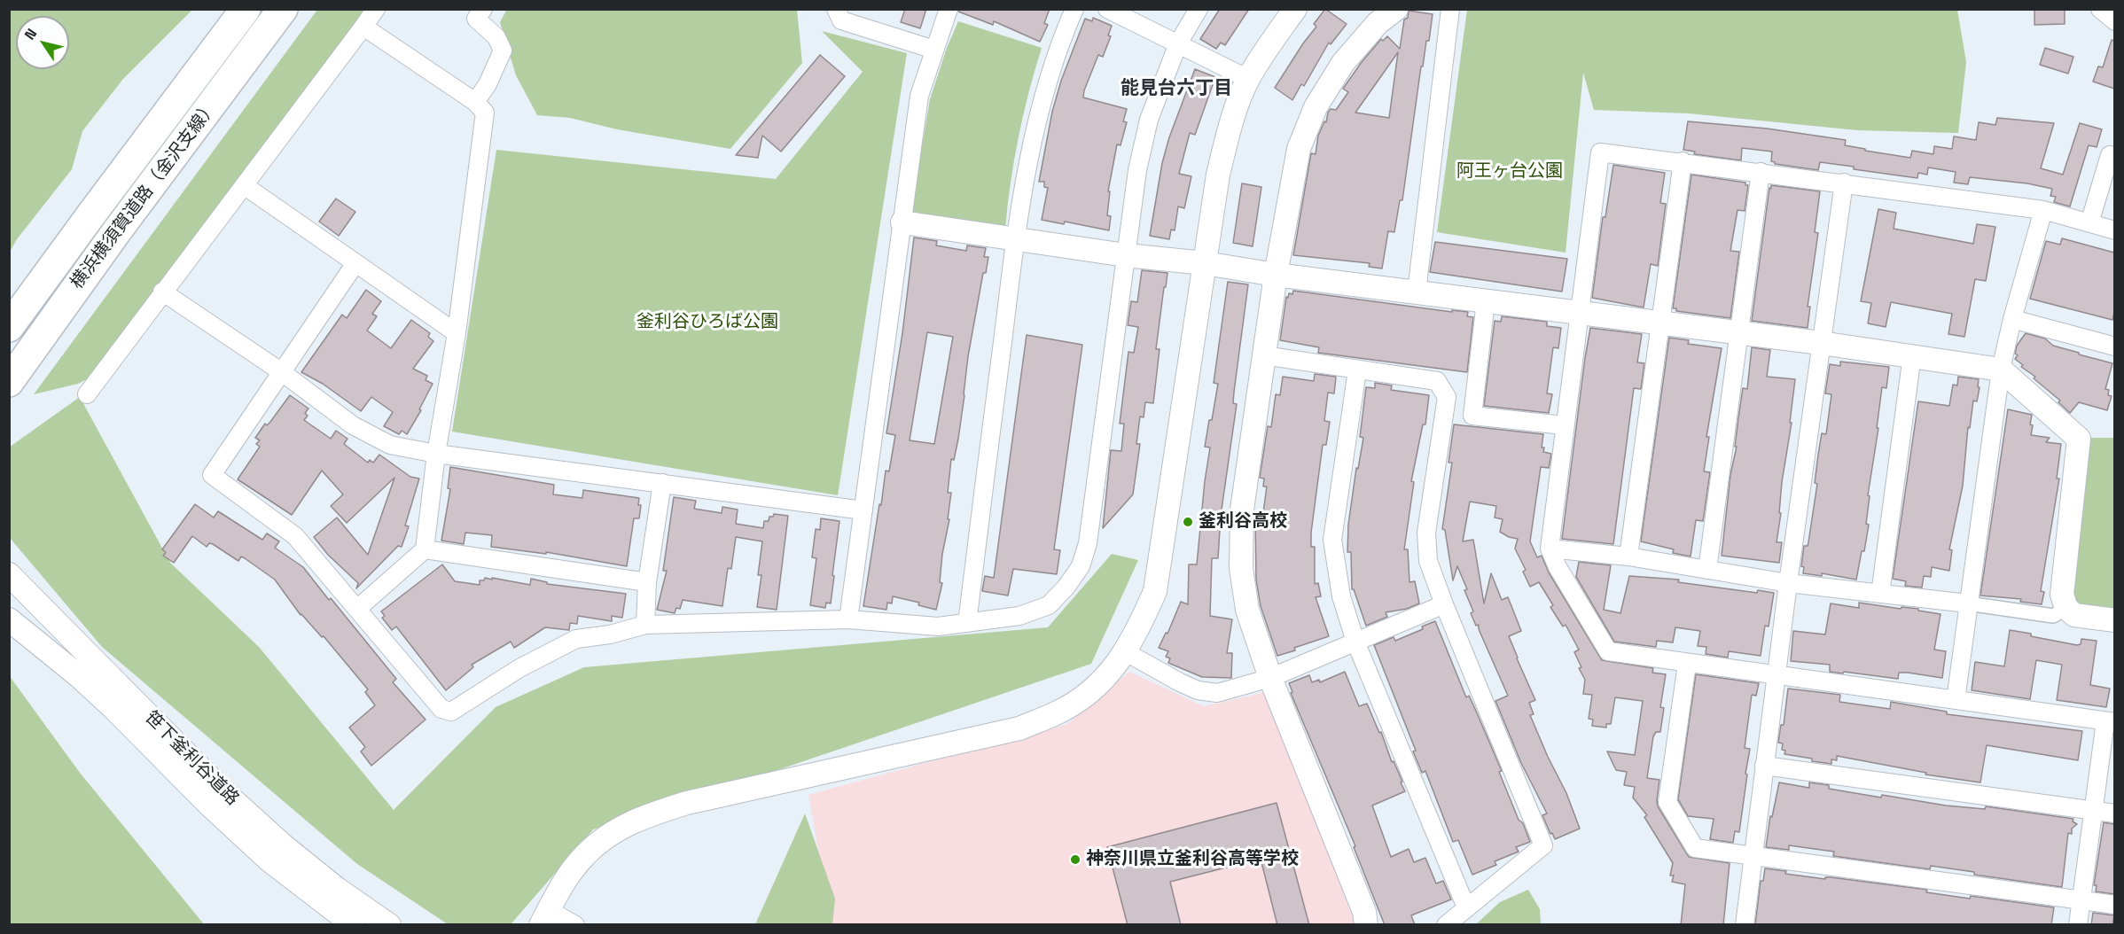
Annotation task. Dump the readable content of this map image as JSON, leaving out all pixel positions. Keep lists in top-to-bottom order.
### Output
{
  "streets": {
    "highway": ["横浜横須賀道路（金沢支線）"],
    "street": ["笹下釜利谷道路"]
  },
  "districts": ["能見台六丁目"],
  "parks": ["阿王ヶ台公園", "釜利谷ひろば公園"],
  "places": ["釜利谷高校", "神奈川県立釜利谷高等学校"],
  "north": "top left"
}
